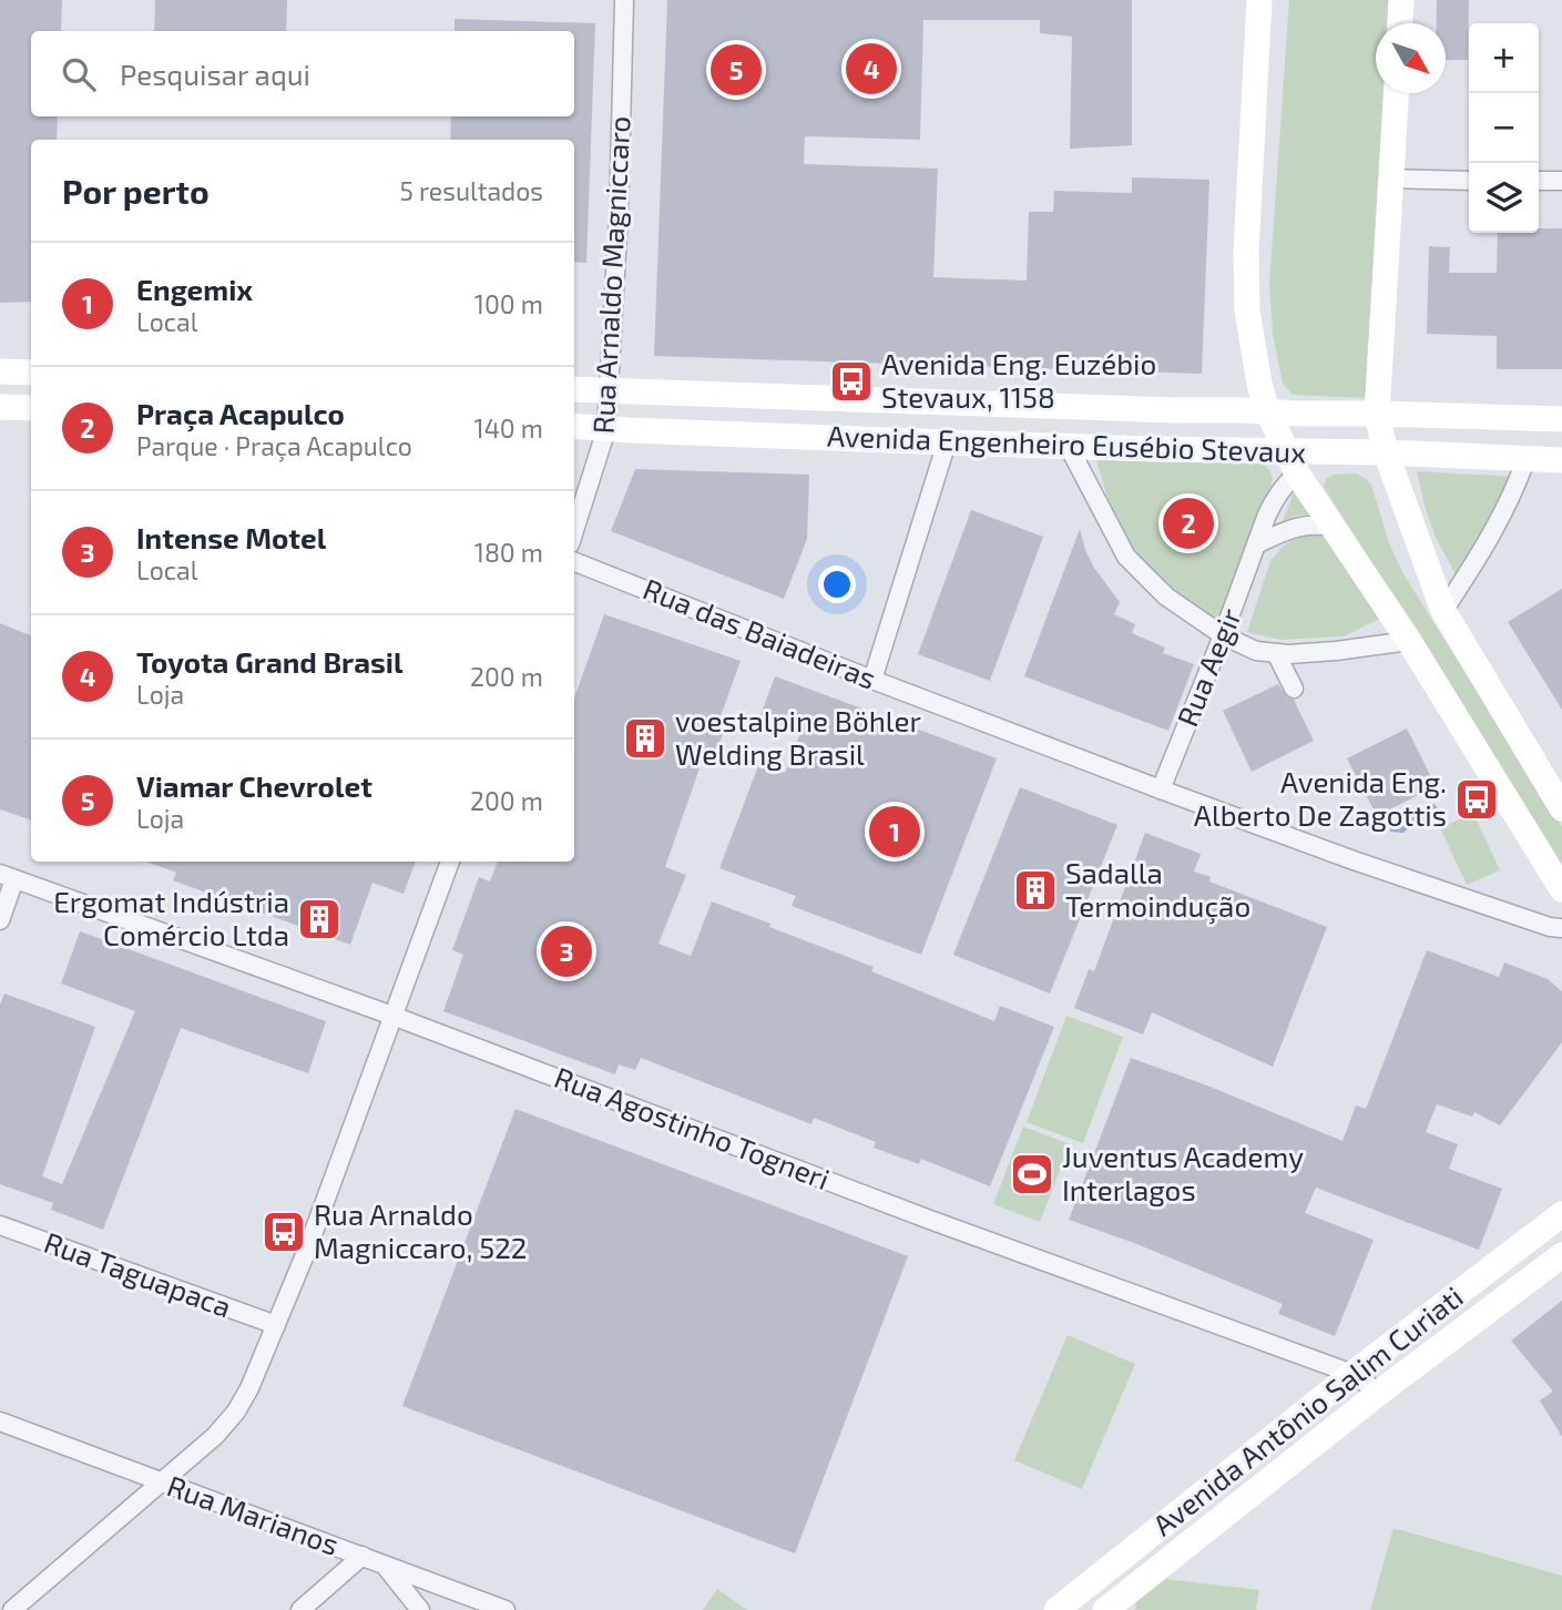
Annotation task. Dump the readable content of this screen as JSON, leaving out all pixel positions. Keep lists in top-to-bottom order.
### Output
{
  "streets": {
    "main road": ["Avenida Engenheiro Eusébio Stevaux", "Avenida Antônio Salim Curiati"],
    "street": [
      "Rua Arnaldo Magniccaro",
      "Rua das Baiadeiras",
      "Rua Aegir",
      "Rua Agostinho Togneri",
      "Rua Taguapaca",
      "Rua Marianos"
    ]
  },
  "crossings": [
    ["Rua Arnaldo Magniccaro", "Avenida Engenheiro Eusébio Stevaux"],
    ["Rua das Baiadeiras", "Rua Aegir"],
    ["Rua Agostinho Togneri", "Avenida Antônio Salim Curiati"]
  ],
  "places": {
    "bus stop": ["Avenida Eng. Euzébio Stevaux, 1158", "Avenida Eng. Alberto De Zagottis", "Rua Arnaldo Magniccaro, 522"],
    "building": ["voestalpine Böhler Welding Brasil", "Sadalla Termoindução", "Ergomat Indústria Comércio Ltda"],
    "sports": ["Juventus Academy Interlagos"]
  },
  "north": "bottom right",
  "page": {
    "map_buttons": ["+", "−"],
    "search": "Pesquisar aqui",
    "pins": [
      "4",
      "5",
      "2",
      "1",
      "3"
    ],
    "heading": ["Por perto", "5 resultados"],
    "list": [
      {
        "mark": "1",
        "name": "Engemix",
        "note": "Local",
        "value": "100 m"
      },
      {
        "mark": "2",
        "name": "Praça Acapulco",
        "note": "Parque · Praça Acapulco",
        "value": "140 m"
      },
      {
        "mark": "3",
        "name": "Intense Motel",
        "note": "Local",
        "value": "180 m"
      },
      {
        "mark": "4",
        "name": "Toyota Grand Brasil",
        "note": "Loja",
        "value": "200 m"
      },
      {
        "mark": "5",
        "name": "Viamar Chevrolet",
        "note": "Loja",
        "value": "200 m"
      }
    ]
  }
}
